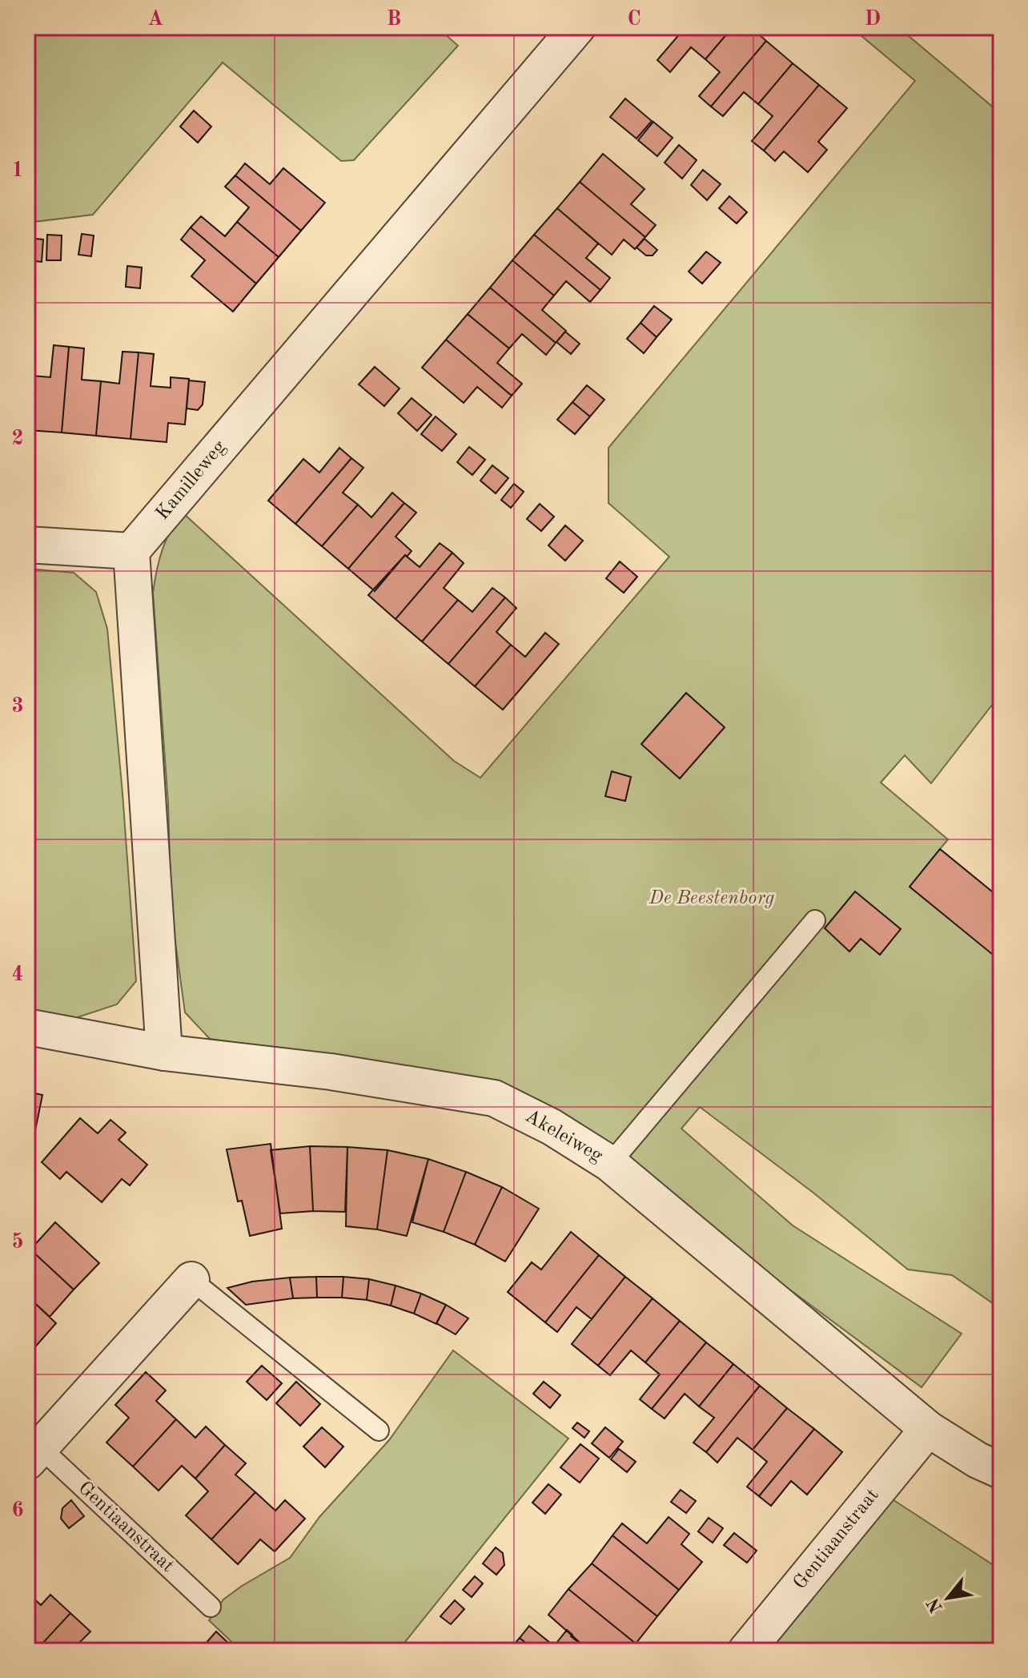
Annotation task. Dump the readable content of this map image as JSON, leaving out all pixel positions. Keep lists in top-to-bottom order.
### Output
{
  "streets": {
    "street": ["Kamilleweg", "Akeleiweg", "Gentiaanstraat"]
  },
  "crossings": [
    ["Akeleiweg", "Gentiaanstraat"]
  ],
  "parks": ["De Beestenborg"],
  "north": "bottom left",
  "grid": {
    "columns": [
      "A",
      "B",
      "C",
      "D"
    ],
    "rows": [
      "1",
      "2",
      "3",
      "4",
      "5",
      "6"
    ]
  }
}
